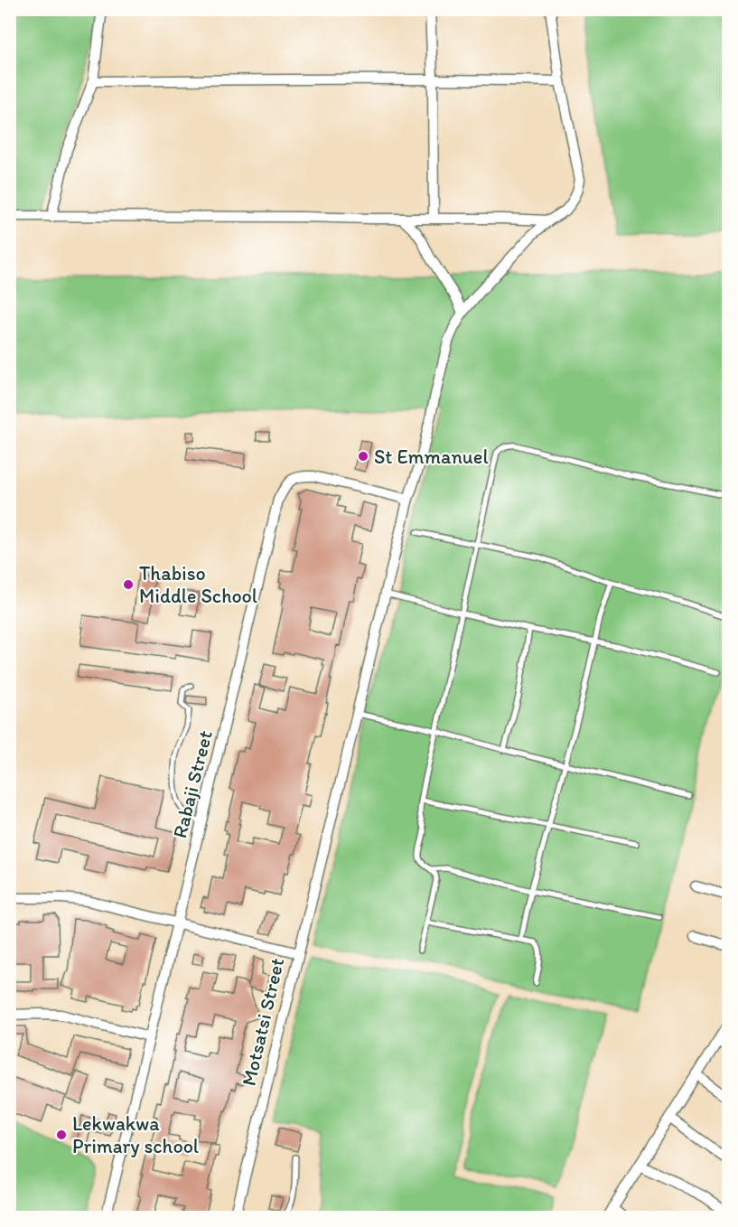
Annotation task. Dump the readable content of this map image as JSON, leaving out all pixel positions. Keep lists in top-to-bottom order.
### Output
{
  "streets": {
    "street": ["Rabaji Street", "Motsatsi Street"]
  },
  "crossings": [
    ["Rabaji Street", "Motsatsi Street"]
  ],
  "places": ["St Emmanuel", "Thabiso Middle School", "Lekwakwa Primary school"]
}
